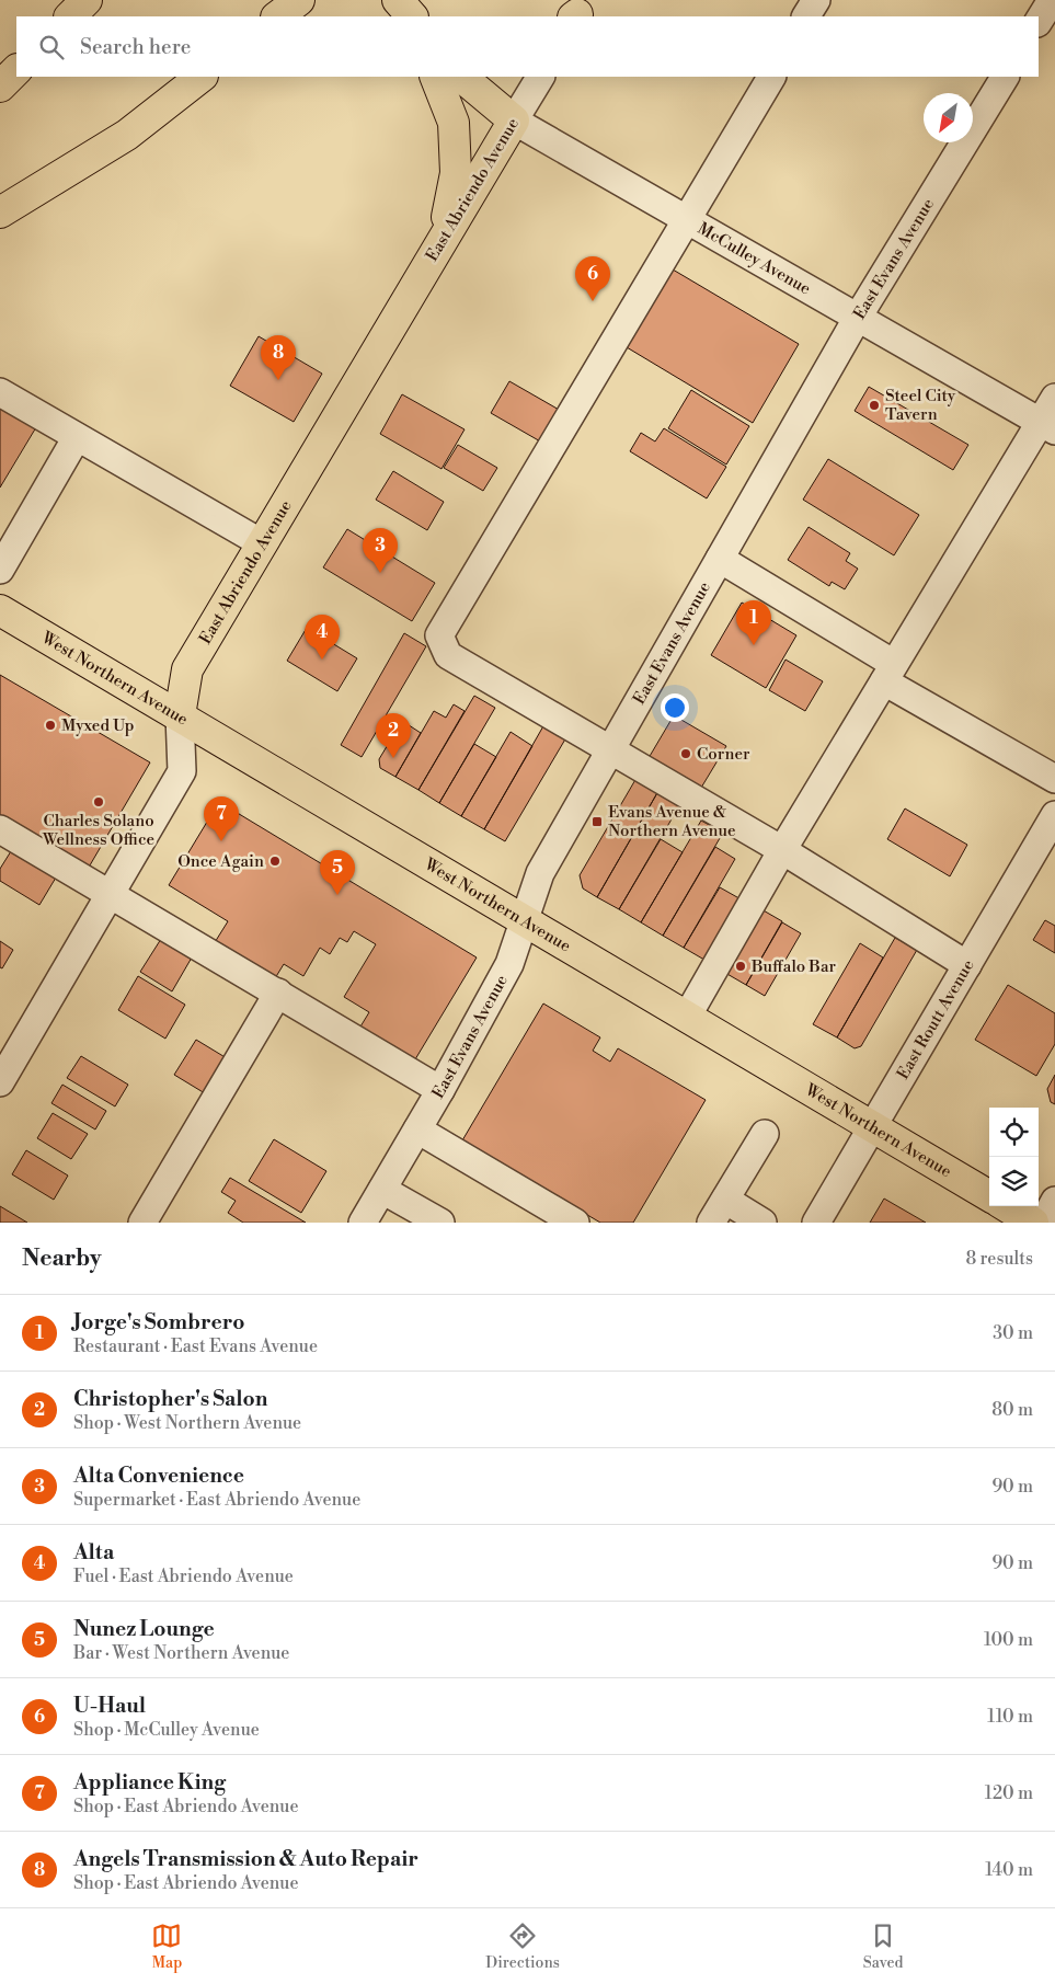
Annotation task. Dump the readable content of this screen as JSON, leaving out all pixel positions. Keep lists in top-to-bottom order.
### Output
{
  "streets": {
    "main road": ["East Abriendo Avenue", "McCulley Avenue", "West Northern Avenue"],
    "street": ["East Evans Avenue", "East Routt Avenue"]
  },
  "crossings": [
    ["East Abriendo Avenue", "McCulley Avenue"],
    ["East Abriendo Avenue", "West Northern Avenue"],
    ["East Evans Avenue", "McCulley Avenue"],
    ["East Evans Avenue", "West Northern Avenue"],
    ["West Northern Avenue", "East Routt Avenue"]
  ],
  "places": {
    "other": [
      "Steel City Tavern",
      "Myxed Up",
      "Corner",
      "Charles Solano Wellness Office",
      "Once Again",
      "Buffalo Bar"
    ],
    "transit": ["Evans Avenue & Northern Avenue"]
  },
  "north": "bottom left",
  "page": {
    "search": "Search here",
    "pins": [
      "6",
      "8",
      "3",
      "1",
      "4",
      "2",
      "7",
      "5"
    ],
    "heading": ["Nearby", "8 results"],
    "list": [
      {
        "mark": "1",
        "name": "Jorge's Sombrero",
        "note": "Restaurant · East Evans Avenue",
        "value": "30 m"
      },
      {
        "mark": "2",
        "name": "Christopher's Salon",
        "note": "Shop · West Northern Avenue",
        "value": "80 m"
      },
      {
        "mark": "3",
        "name": "Alta Convenience",
        "note": "Supermarket · East Abriendo Avenue",
        "value": "90 m"
      },
      {
        "mark": "4",
        "name": "Alta",
        "note": "Fuel · East Abriendo Avenue",
        "value": "90 m"
      },
      {
        "mark": "5",
        "name": "Nunez Lounge",
        "note": "Bar · West Northern Avenue",
        "value": "100 m"
      },
      {
        "mark": "6",
        "name": "U-Haul",
        "note": "Shop · McCulley Avenue",
        "value": "110 m"
      },
      {
        "mark": "7",
        "name": "Appliance King",
        "note": "Shop · East Abriendo Avenue",
        "value": "120 m"
      },
      {
        "mark": "8",
        "name": "Angels Transmission & Auto Repair",
        "note": "Shop · East Abriendo Avenue",
        "value": "140 m"
      }
    ],
    "nav": ["Map", "Directions", "Saved"]
  }
}
